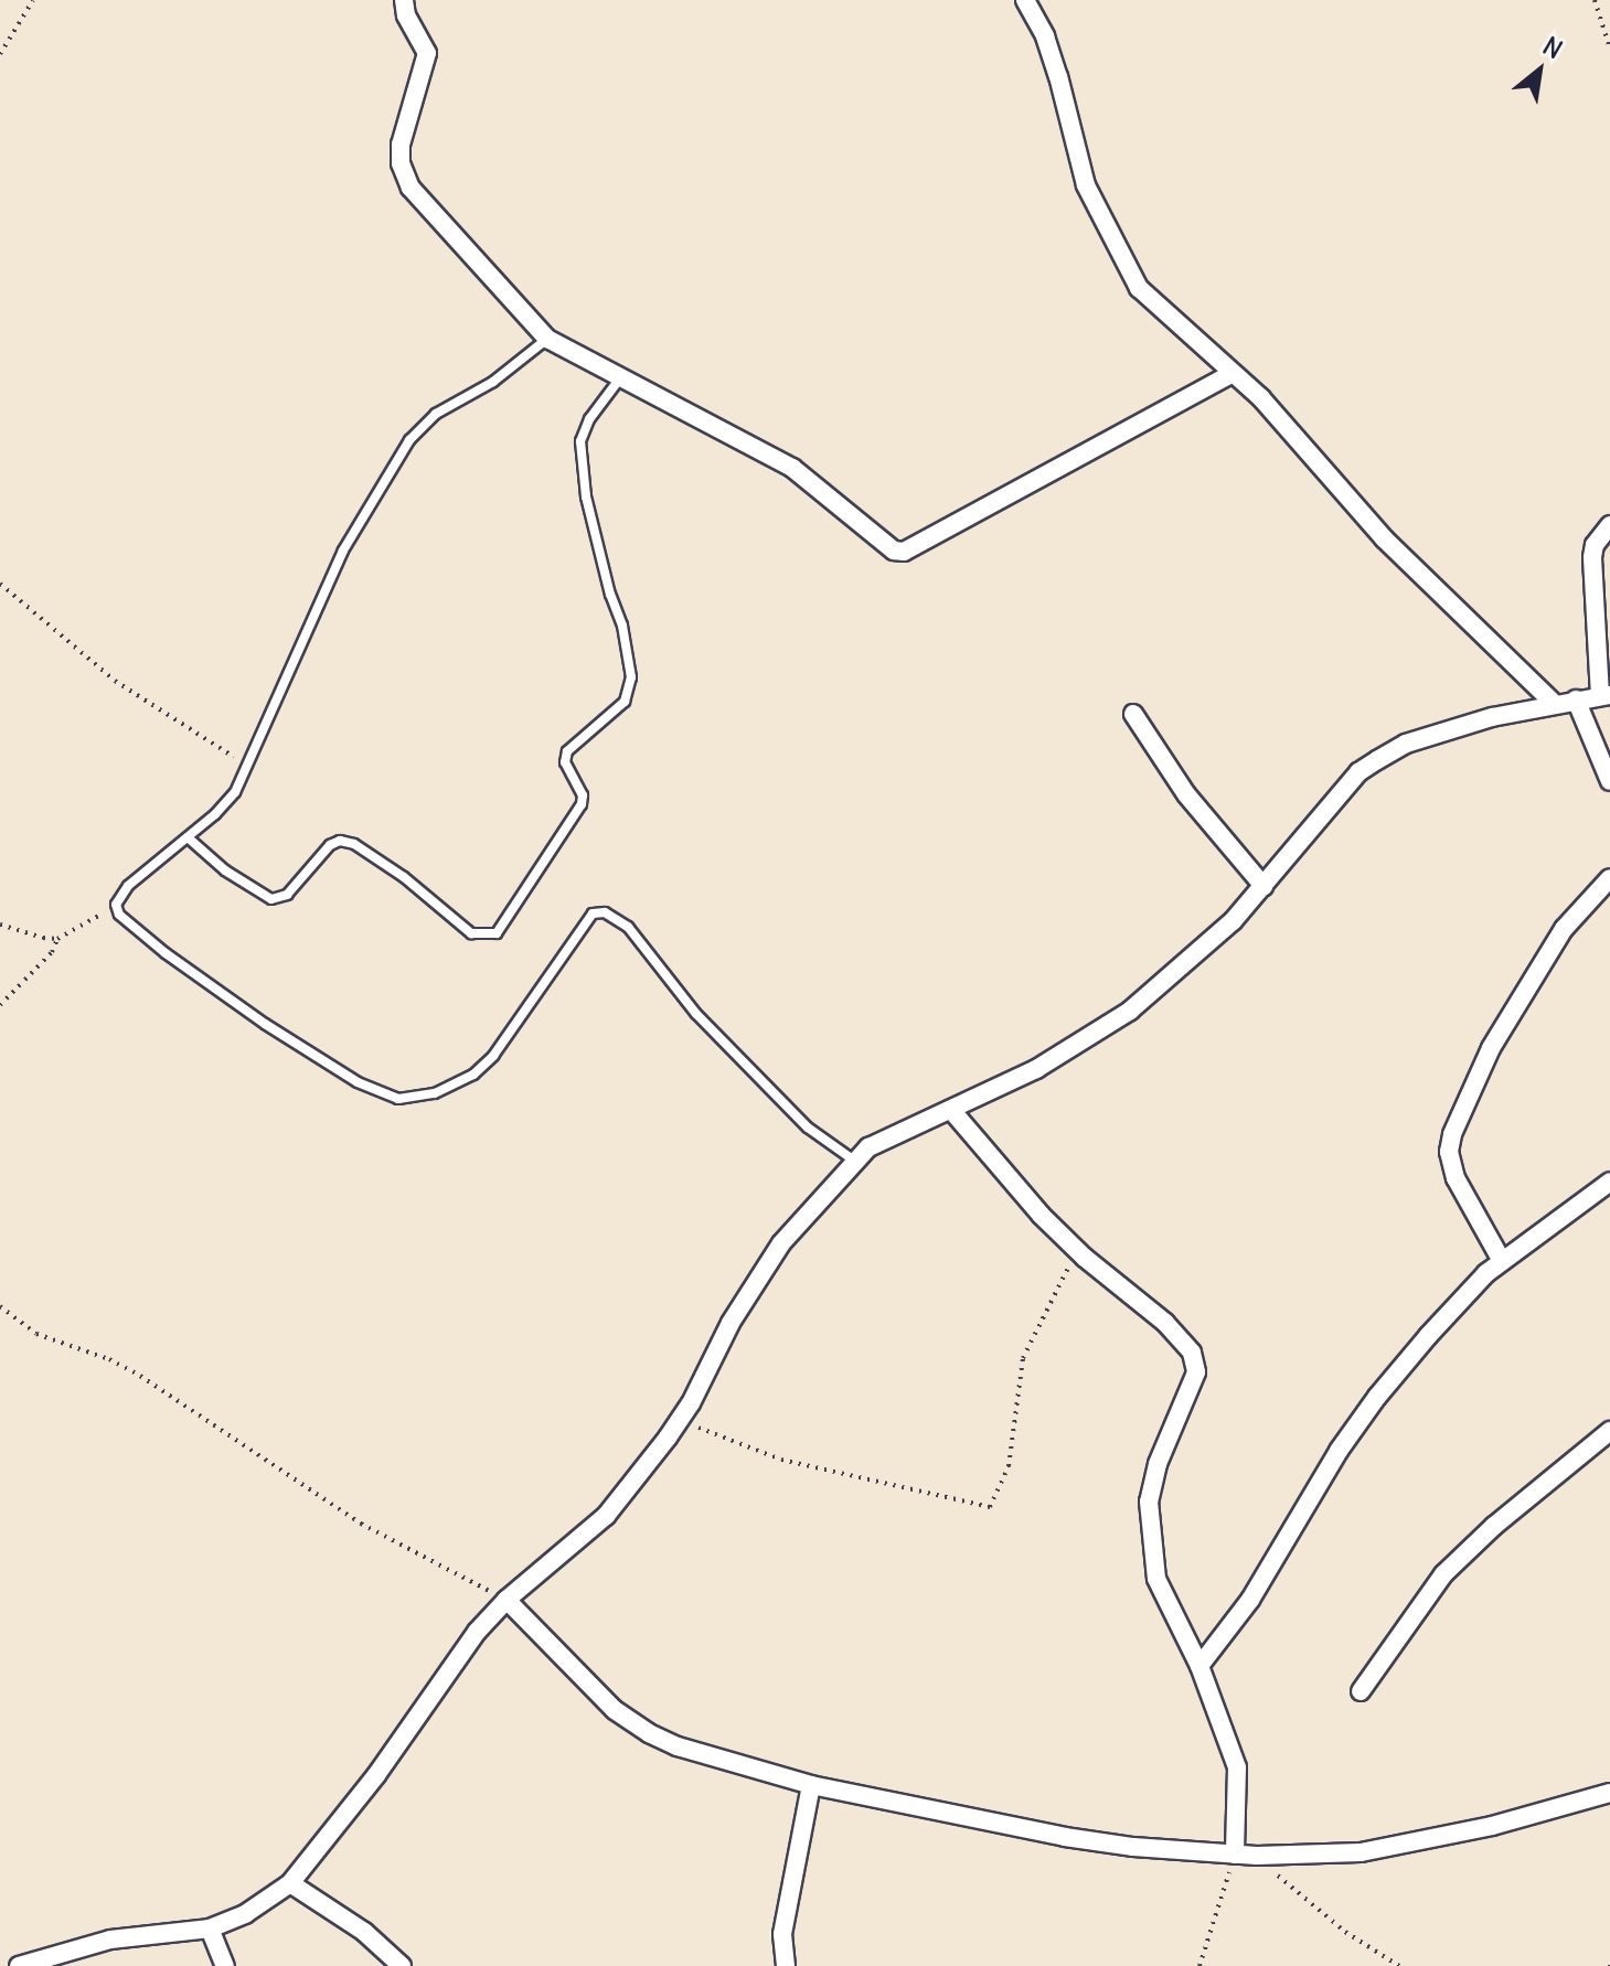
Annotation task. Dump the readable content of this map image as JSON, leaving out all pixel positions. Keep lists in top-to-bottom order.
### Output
{
  "north": "top right"
}
